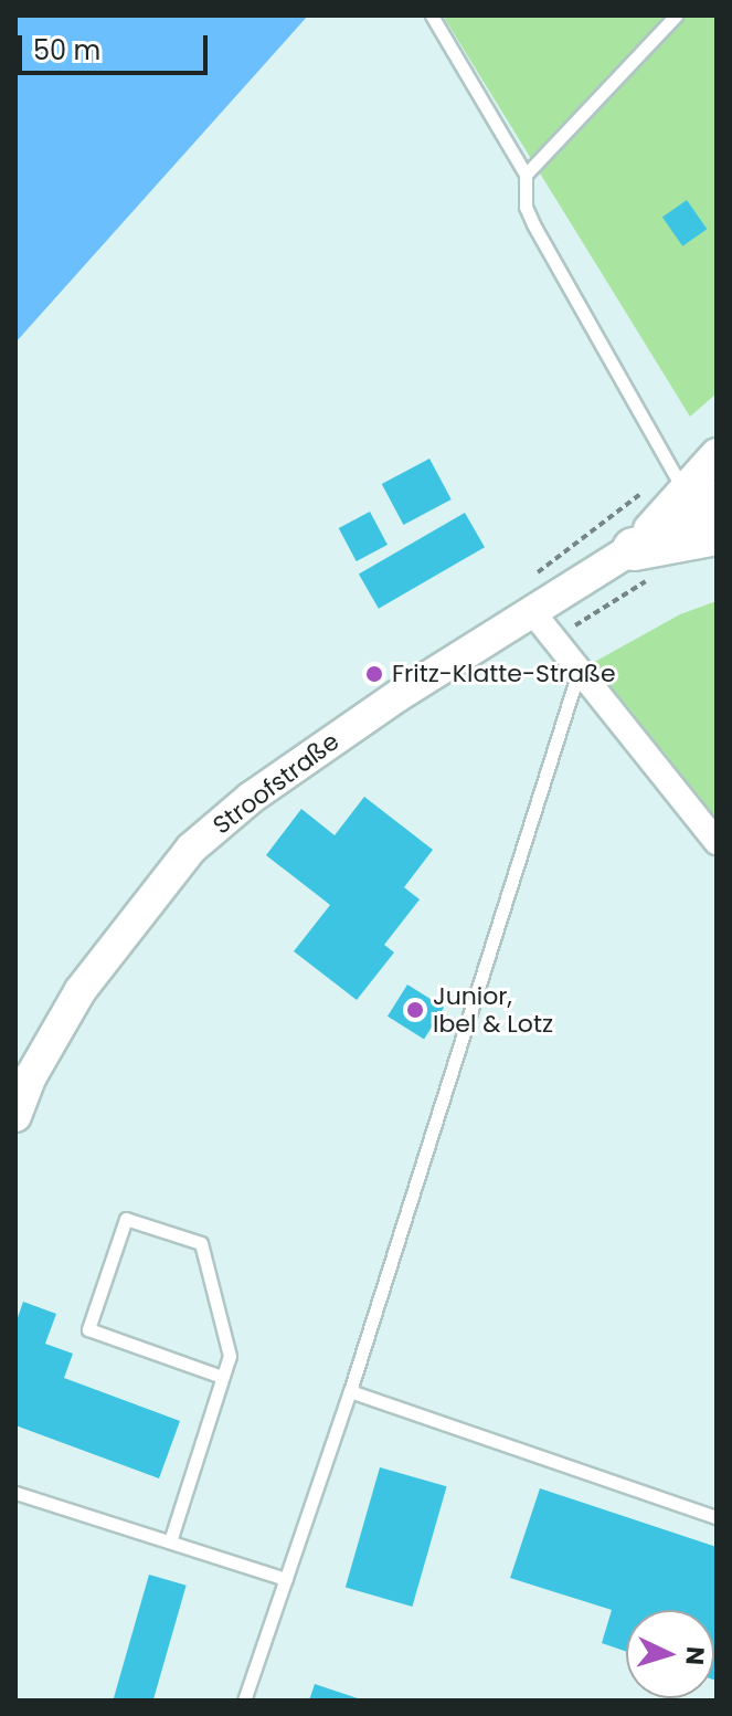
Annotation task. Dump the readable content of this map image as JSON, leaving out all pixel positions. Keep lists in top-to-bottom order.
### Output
{
  "streets": {
    "street": ["Stroofstraße"]
  },
  "places": ["Fritz-Klatte-Straße", "Junior, Ibel & Lotz"],
  "scale_bar": "50 m",
  "north": "right"
}
